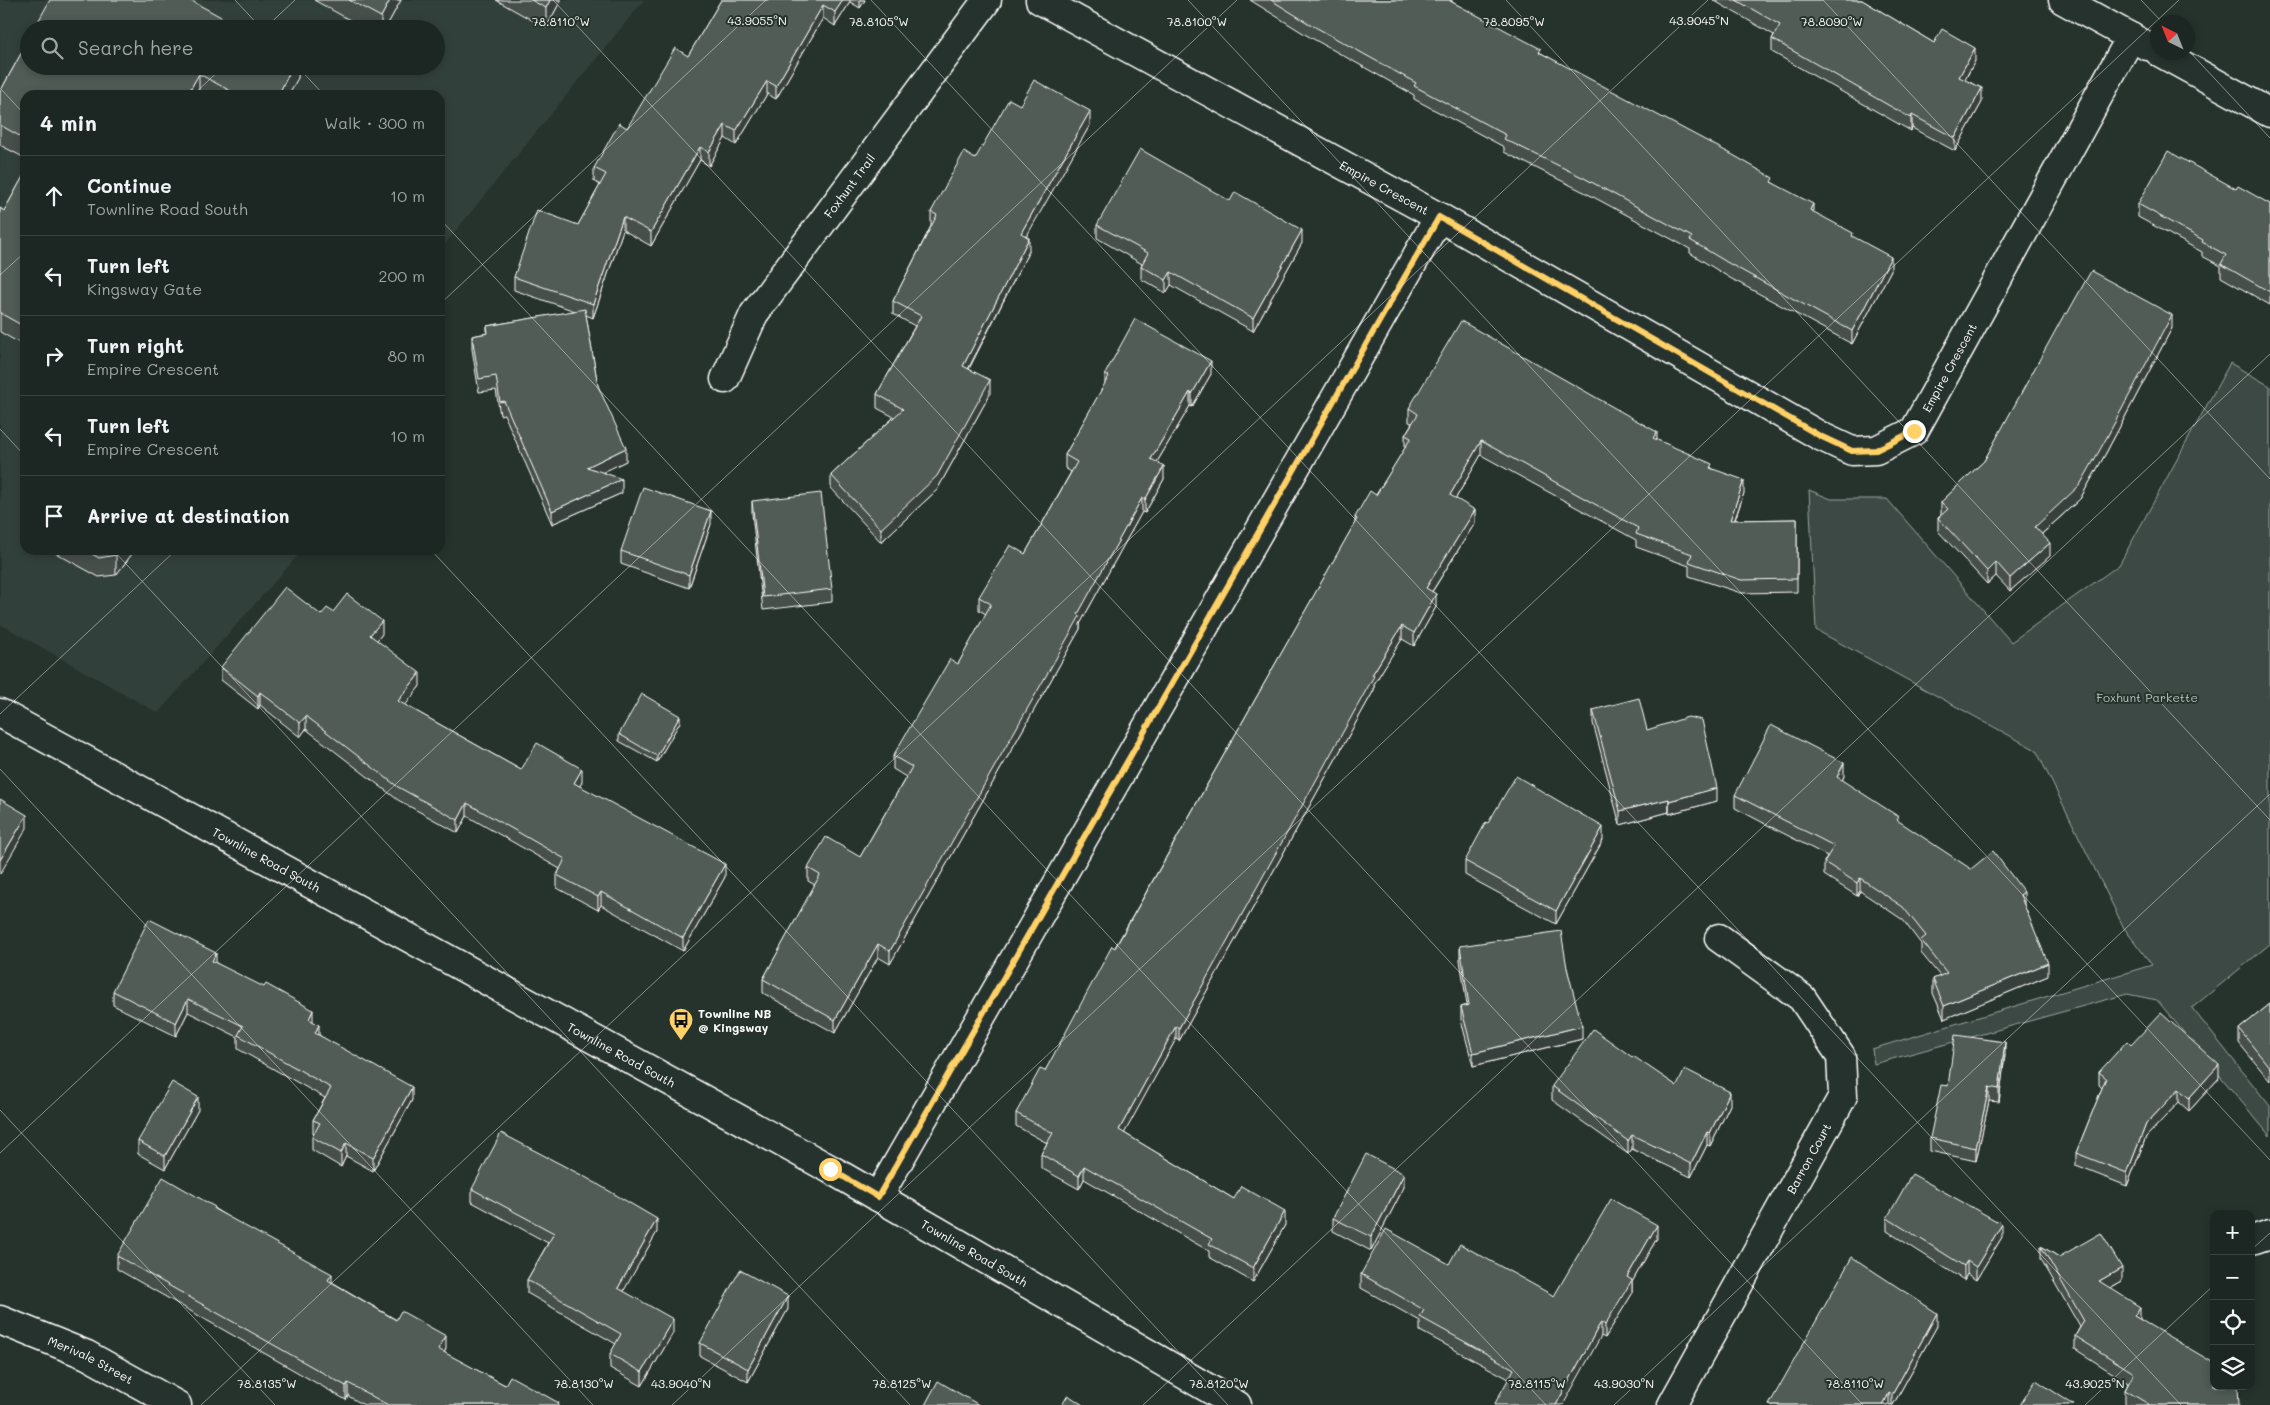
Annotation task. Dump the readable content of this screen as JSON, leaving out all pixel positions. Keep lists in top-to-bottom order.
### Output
{
  "streets": {
    "street": [
      "Foxhunt Trail",
      "Empire Crescent",
      "Townline Road South",
      "Barron Court",
      "Merivale Street"
    ]
  },
  "parks": ["Foxhunt Parkette"],
  "places": {
    "bus stop": ["Townline NB @ Kingsway"]
  },
  "north": "top left",
  "page": {
    "search": "Search here",
    "heading": ["4 min", "Walk · 300 m"],
    "list": [
      ["Continue", "Townline Road South", "10 m"],
      ["Turn left", "Kingsway Gate", "200 m"],
      ["Turn right", "Empire Crescent", "80 m"],
      ["Turn left", "Empire Crescent", "10 m"],
      "Arrive at destination"
    ],
    "map_buttons": ["+", "−"]
  },
  "coordinates": [
    "43.9055°N",
    "43.9045°N",
    "78.8110°W",
    "78.8105°W",
    "78.8100°W",
    "78.8095°W",
    "78.8090°W",
    "78.8135°W",
    "78.8130°W",
    "78.8125°W",
    "78.8120°W",
    "78.8115°W",
    "43.9040°N",
    "43.9030°N",
    "43.9025°N"
  ]
}
